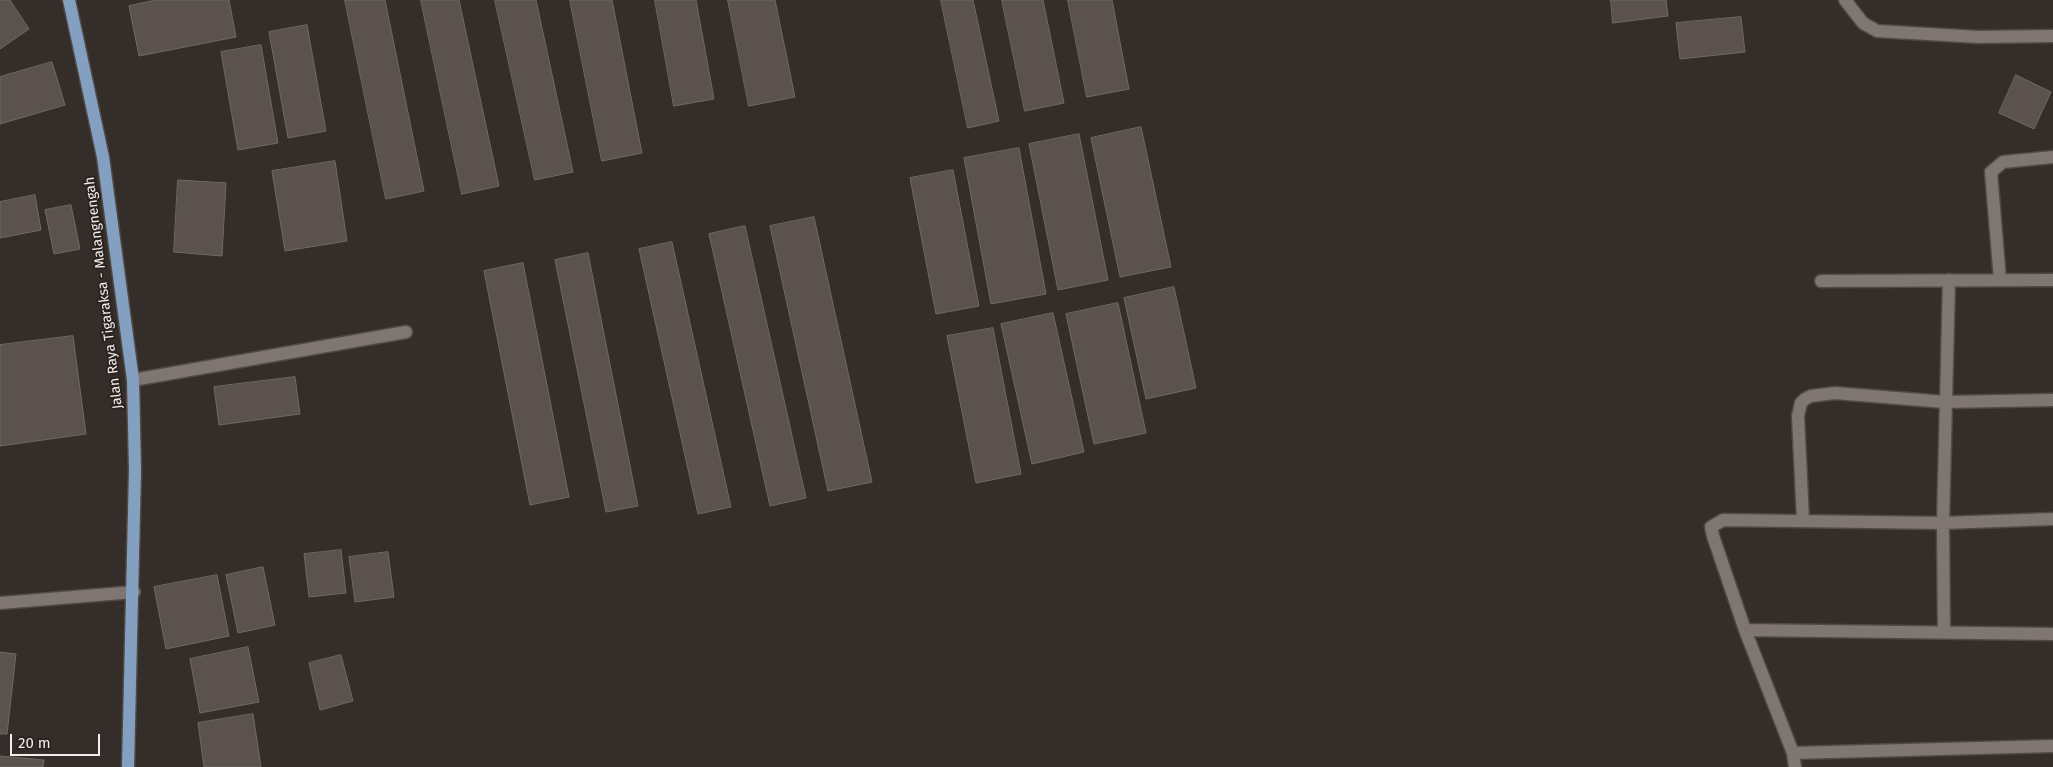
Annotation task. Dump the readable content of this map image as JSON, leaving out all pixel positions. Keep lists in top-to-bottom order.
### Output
{
  "streets": {
    "main road": ["Jalan Raya Tigaraksa - Malangnengah"]
  },
  "scale_bar": "20 m"
}
